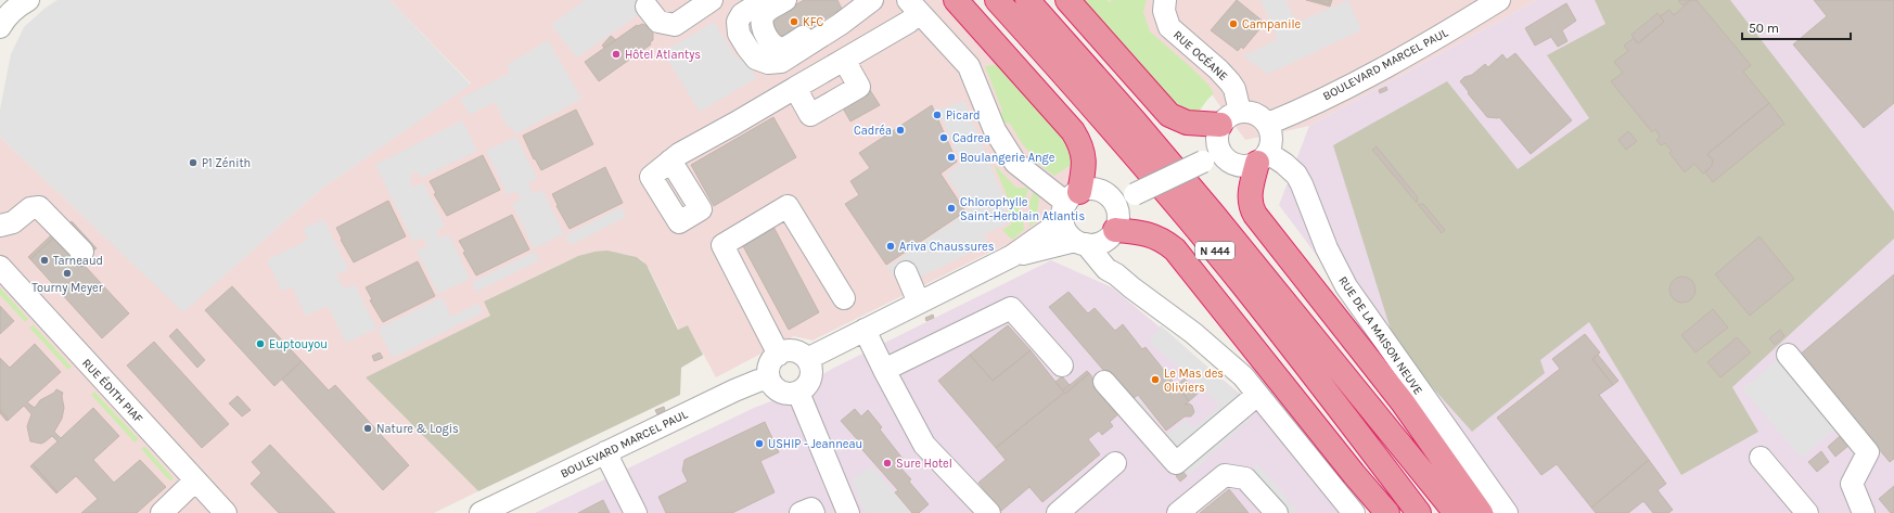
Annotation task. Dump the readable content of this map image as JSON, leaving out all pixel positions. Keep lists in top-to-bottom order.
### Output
{
  "streets": {
    "highway": ["N 444"],
    "street": [
      "RUE OCÉANE",
      "BOULEVARD MARCEL PAUL",
      "RUE DE LA MAISON NEUVE",
      "RUE ÉDITH PIAF"
    ]
  },
  "crossings": [
    ["RUE OCÉANE", "BOULEVARD MARCEL PAUL"],
    ["RUE OCÉANE", "RUE DE LA MAISON NEUVE"],
    ["BOULEVARD MARCEL PAUL", "RUE DE LA MAISON NEUVE"]
  ],
  "places": [
    "KFC",
    "Campanile",
    "Hôtel Atlantys",
    "Picard",
    "Cadréa",
    "Cadrea",
    "Boulangerie Ange",
    "P1 Zénith",
    "Chlorophylle Saint-Herblain Atlantis",
    "Ariva Chaussures",
    "Tarneaud",
    "Tourny Meyer",
    "Euptouyou",
    "Le Mas des Oliviers",
    "Nature & Logis",
    "USHIP - Jeanneau",
    "Sure Hotel"
  ],
  "scale_bar": "50 m"
}
